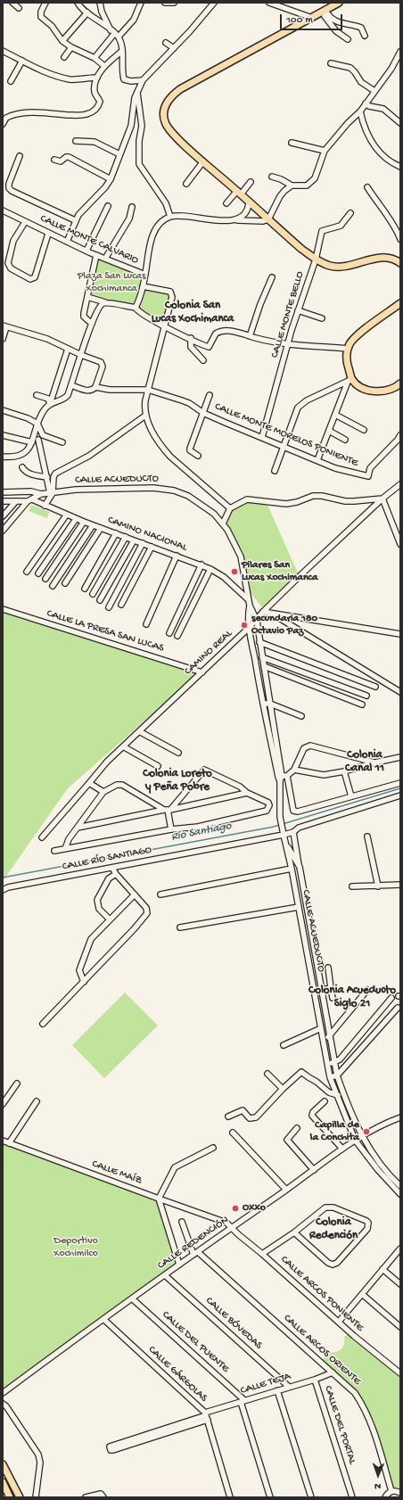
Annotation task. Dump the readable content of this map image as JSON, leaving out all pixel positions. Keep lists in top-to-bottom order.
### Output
{
  "streets": {
    "street": [
      "CALLE MONTE CALVARIO",
      "CALLE MONTE BELLO",
      "CALLE MONTE MORELOS PONIENTE",
      "CALLE ACUEDUCTO",
      "CAMINO NACIONAL",
      "CALLE LA PRESA SAN LUCAS",
      "CAMINO REAL",
      "CALLE RÍO SANTIAGO",
      "CALLE MAÍZ",
      "CALLE REDENCIÓN",
      "CALLE ARCOS PONIENTE",
      "CALLE BÓVEDAS",
      "CALLE DEL PUENTE",
      "CALLE ARCOS ORIENTE",
      "CALLE GÁRGOLAS",
      "CALLE TEJA",
      "CALLE DEL PORTAL"
    ]
  },
  "crossings": [
    ["CALLE MONTE BELLO", "CALLE MONTE MORELOS PONIENTE"],
    ["CALLE ACUEDUCTO", "CAMINO NACIONAL"],
    ["CALLE ACUEDUCTO", "CAMINO REAL"],
    ["CALLE ACUEDUCTO", "CALLE RÍO SANTIAGO"],
    ["CALLE ACUEDUCTO", "CALLE REDENCIÓN"],
    ["CALLE LA PRESA SAN LUCAS", "CAMINO REAL"],
    ["CALLE MAÍZ", "CALLE REDENCIÓN"],
    ["CALLE MAÍZ", "CALLE ARCOS PONIENTE"],
    ["CALLE REDENCIÓN", "CALLE ARCOS PONIENTE"],
    ["CALLE REDENCIÓN", "CALLE BÓVEDAS"],
    ["CALLE REDENCIÓN", "CALLE DEL PUENTE"],
    ["CALLE REDENCIÓN", "CALLE ARCOS ORIENTE"],
    ["CALLE REDENCIÓN", "CALLE GÁRGOLAS"],
    ["CALLE BÓVEDAS", "CALLE TEJA"],
    ["CALLE DEL PUENTE", "CALLE TEJA"],
    ["CALLE ARCOS ORIENTE", "CALLE TEJA"],
    ["CALLE GÁRGOLAS", "CALLE TEJA"],
    ["CALLE TEJA", "CALLE DEL PORTAL"]
  ],
  "districts": [
    "Colonia San Lucas Xochimanca",
    "Colonia Canal 11",
    "Colonia Loreto y Peña Pobre",
    "Colonia Acueducto Siglo 21",
    "Colonia Redención"
  ],
  "water": ["Río Santiago"],
  "parks": ["Plaza San Lucas Xochimanca", "Deportivo Xochimilco"],
  "places": [
    "Pilares San Lucas Xochimanca",
    "secundaria 180 Octavio Paz",
    "Capilla de la Conchita",
    "Oxxo"
  ],
  "scale_bar": "100 m",
  "north": "bottom"
}
